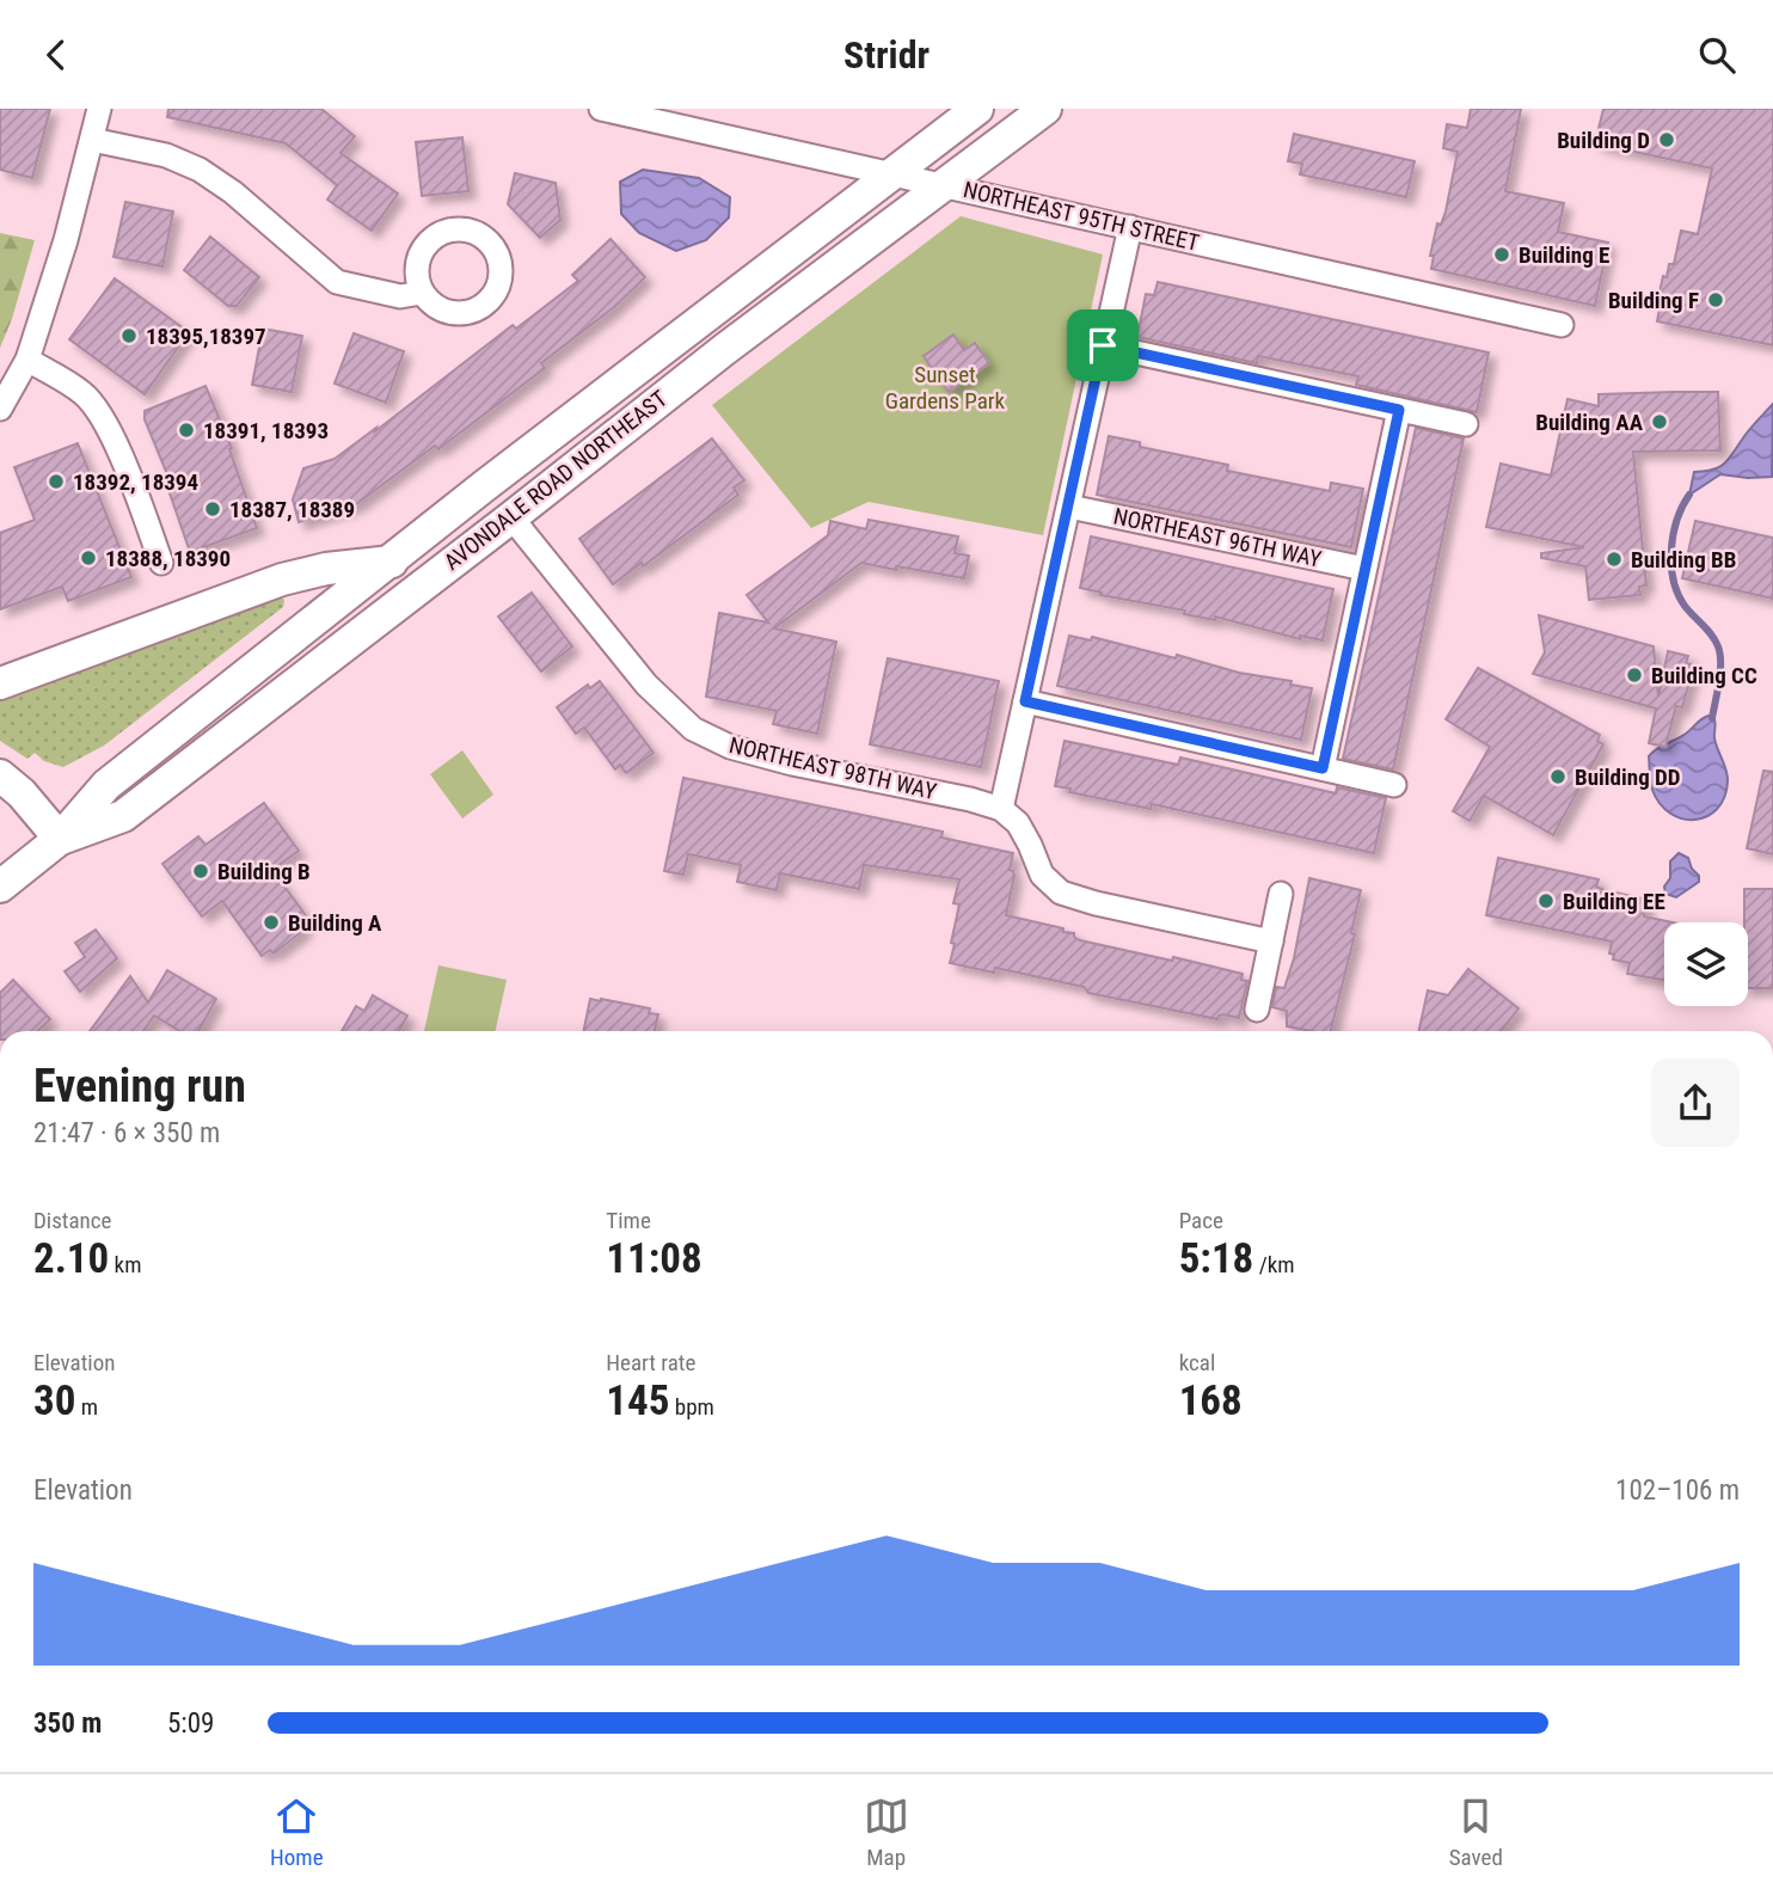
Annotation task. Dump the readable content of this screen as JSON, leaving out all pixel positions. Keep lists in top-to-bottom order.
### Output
{
  "streets": {
    "main road": ["AVONDALE ROAD NORTHEAST"],
    "street": ["NORTHEAST 95TH STREET", "NORTHEAST 96TH WAY", "NORTHEAST 98TH WAY"]
  },
  "crossings": [
    ["NORTHEAST 95TH STREET", "AVONDALE ROAD NORTHEAST"],
    ["AVONDALE ROAD NORTHEAST", "NORTHEAST 98TH WAY"]
  ],
  "parks": ["Sunset Gardens Park"],
  "places": [
    "Building D",
    "Building E",
    "Building F",
    "18395,18397",
    "Building AA",
    "18391, 18393",
    "18392, 18394",
    "18387, 18389",
    "18388, 18390",
    "Building BB",
    "Building CC",
    "Building DD",
    "Building B",
    "Building EE",
    "Building A"
  ],
  "page": {
    "header": "Stridr",
    "heading": ["Evening run", "21:47 · 6 × 350 m"],
    "stats": [
      ["Distance", "2.10 km"],
      ["Time", "11:08"],
      ["Pace", "5:18 /km"],
      ["Elevation", "30 m"],
      ["Heart rate", "145 bpm"],
      ["kcal", "168"]
    ],
    "chart": ["Elevation", "102–106 m"],
    "list": [
      {
        "name": "350 m",
        "note": "5:09"
      }
    ],
    "tabs": ["Home", "Map", "Saved"]
  }
}
